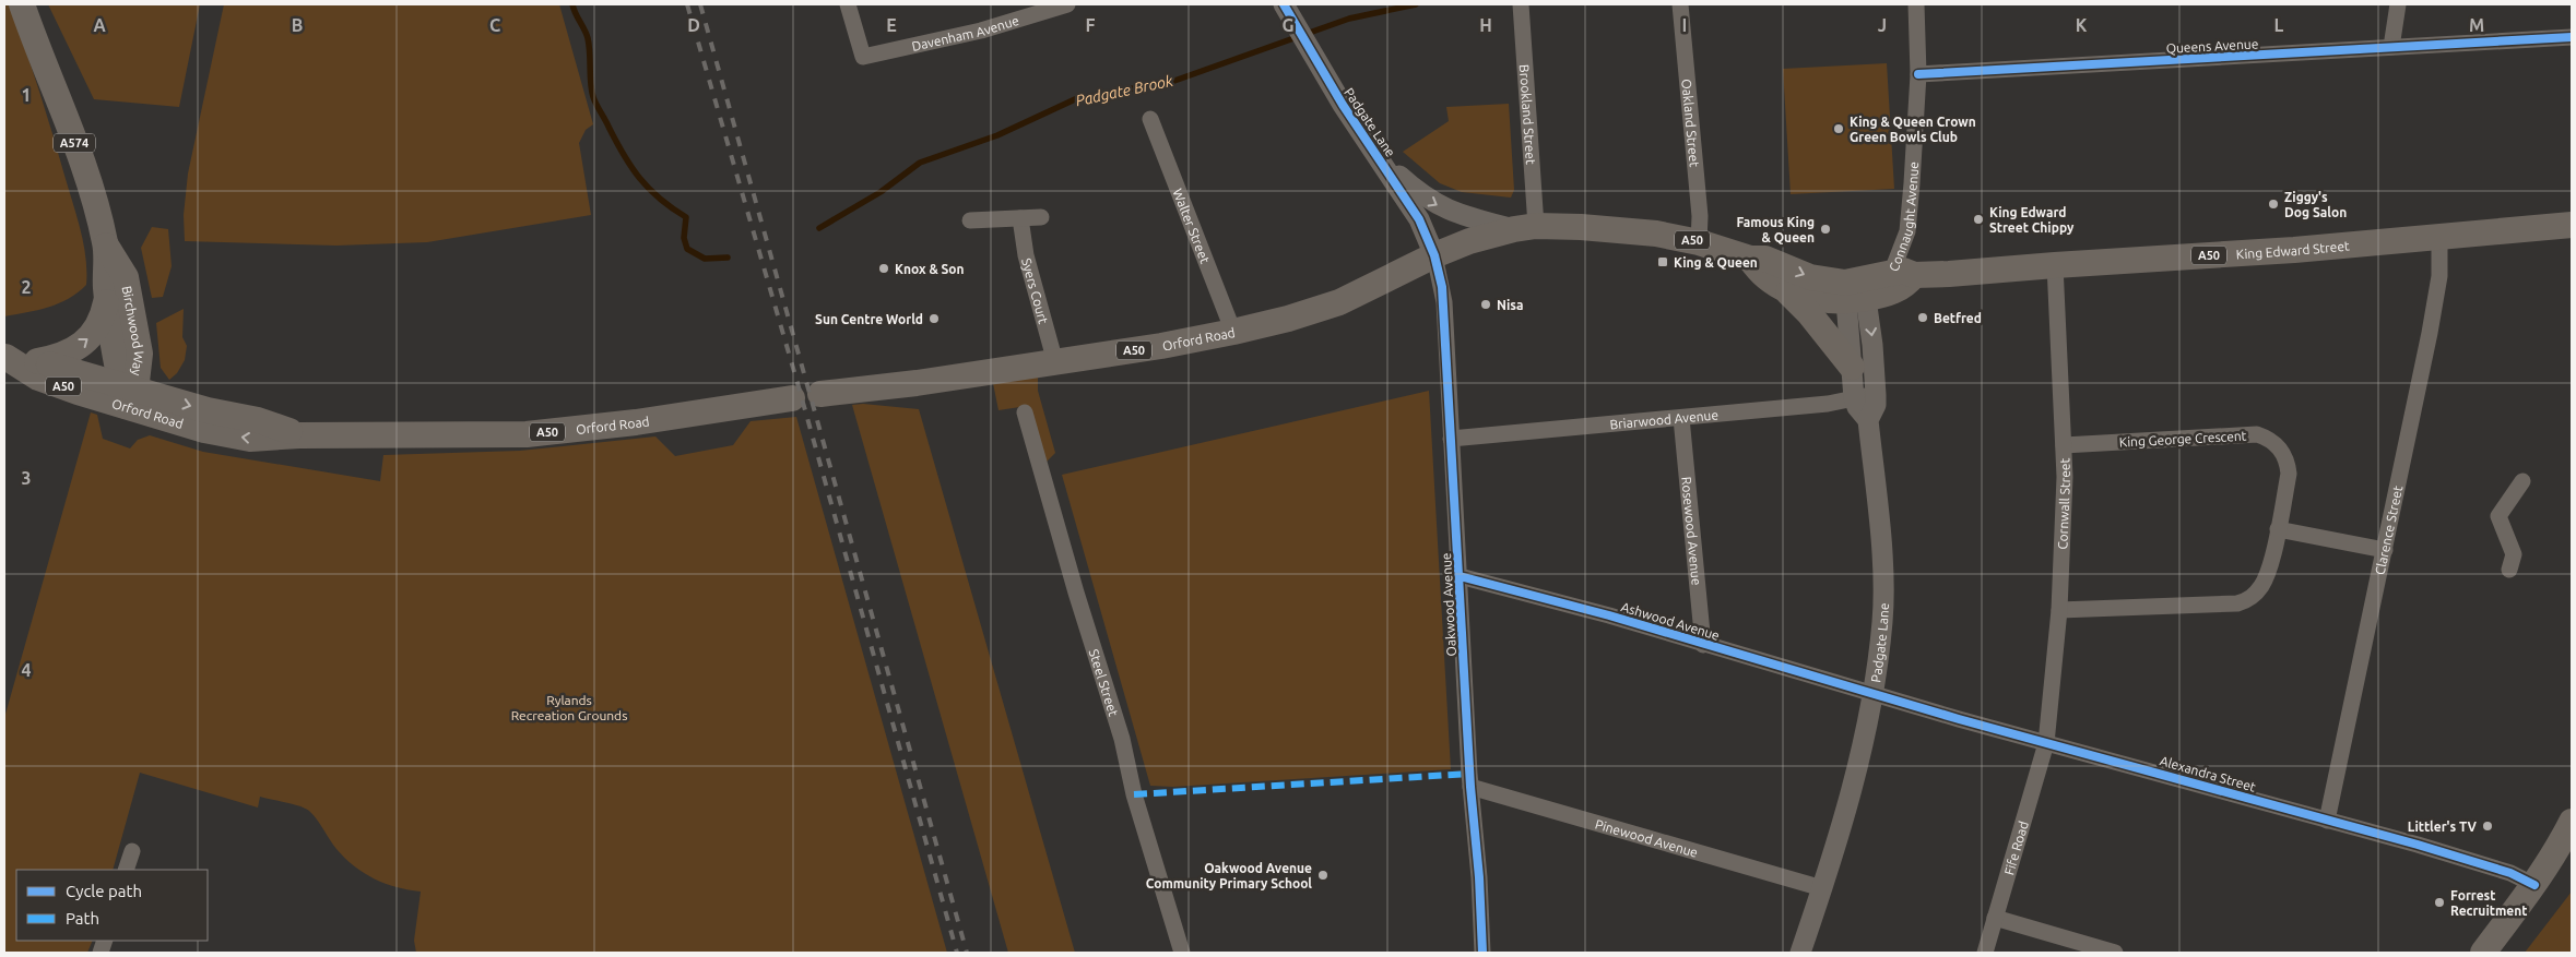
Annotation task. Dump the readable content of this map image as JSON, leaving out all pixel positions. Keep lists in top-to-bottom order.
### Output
{
  "streets": {
    "main road": [
      "A574",
      "A50",
      "King Edward Street",
      "Birchwood Way",
      "Orford Road"
    ],
    "street": [
      "Davenham Avenue",
      "Queens Avenue",
      "Brookland Street",
      "Padgate Lane",
      "Oakland Street",
      "Connaught Avenue",
      "Walter Street",
      "Syers Court",
      "Briarwood Avenue",
      "King George Crescent",
      "Cornwall Street",
      "Clarence Street",
      "Rosewood Avenue",
      "Oakwood Avenue",
      "Ashwood Avenue",
      "Steel Street",
      "Alexandra Street",
      "Pinewood Avenue",
      "Fife Road"
    ]
  },
  "crossings": [
    ["Queens Avenue", "Connaught Avenue"],
    ["Brookland Street", "A50"],
    ["Padgate Lane", "Connaught Avenue"],
    ["Padgate Lane", "A50"],
    ["Padgate Lane", "King Edward Street"],
    ["Padgate Lane", "Orford Road"],
    ["Padgate Lane", "Briarwood Avenue"],
    ["Padgate Lane", "Oakwood Avenue"],
    ["Padgate Lane", "Ashwood Avenue"],
    ["Padgate Lane", "Alexandra Street"],
    ["Padgate Lane", "Pinewood Avenue"],
    ["Oakland Street", "A50"],
    ["Connaught Avenue", "A50"],
    ["Connaught Avenue", "King Edward Street"],
    ["Walter Street", "Orford Road"],
    ["A50", "King Edward Street"],
    ["A50", "Orford Road"],
    ["A50", "Oakwood Avenue"],
    ["King Edward Street", "Cornwall Street"],
    ["King Edward Street", "Clarence Street"],
    ["Syers Court", "Orford Road"],
    ["Birchwood Way", "Orford Road"],
    ["Orford Road", "Oakwood Avenue"],
    ["Briarwood Avenue", "Rosewood Avenue"],
    ["Briarwood Avenue", "Oakwood Avenue"],
    ["King George Crescent", "Cornwall Street"],
    ["Cornwall Street", "Alexandra Street"],
    ["Cornwall Street", "Fife Road"],
    ["Clarence Street", "Alexandra Street"],
    ["Rosewood Avenue", "Ashwood Avenue"],
    ["Oakwood Avenue", "Ashwood Avenue"],
    ["Oakwood Avenue", "Pinewood Avenue"],
    ["Ashwood Avenue", "Alexandra Street"],
    ["Alexandra Street", "Fife Road"]
  ],
  "water": ["Padgate Brook"],
  "parks": ["Rylands Recreation Grounds"],
  "places": {
    "other": [
      "King & Queen Crown Green Bowls Club",
      "Ziggy's Dog Salon",
      "King Edward Street Chippy",
      "Famous King & Queen",
      "Knox & Son",
      "Nisa",
      "Betfred",
      "Sun Centre World",
      "Littler's TV",
      "Oakwood Avenue Community Primary School",
      "Forrest Recruitment"
    ],
    "transit": ["King & Queen"]
  },
  "legend": ["Cycle path", "Path"],
  "grid": {
    "columns": [
      "A",
      "B",
      "C",
      "D",
      "E",
      "F",
      "G",
      "H",
      "I",
      "J",
      "K",
      "L",
      "M"
    ],
    "rows": [
      "1",
      "2",
      "3",
      "4"
    ]
  }
}
